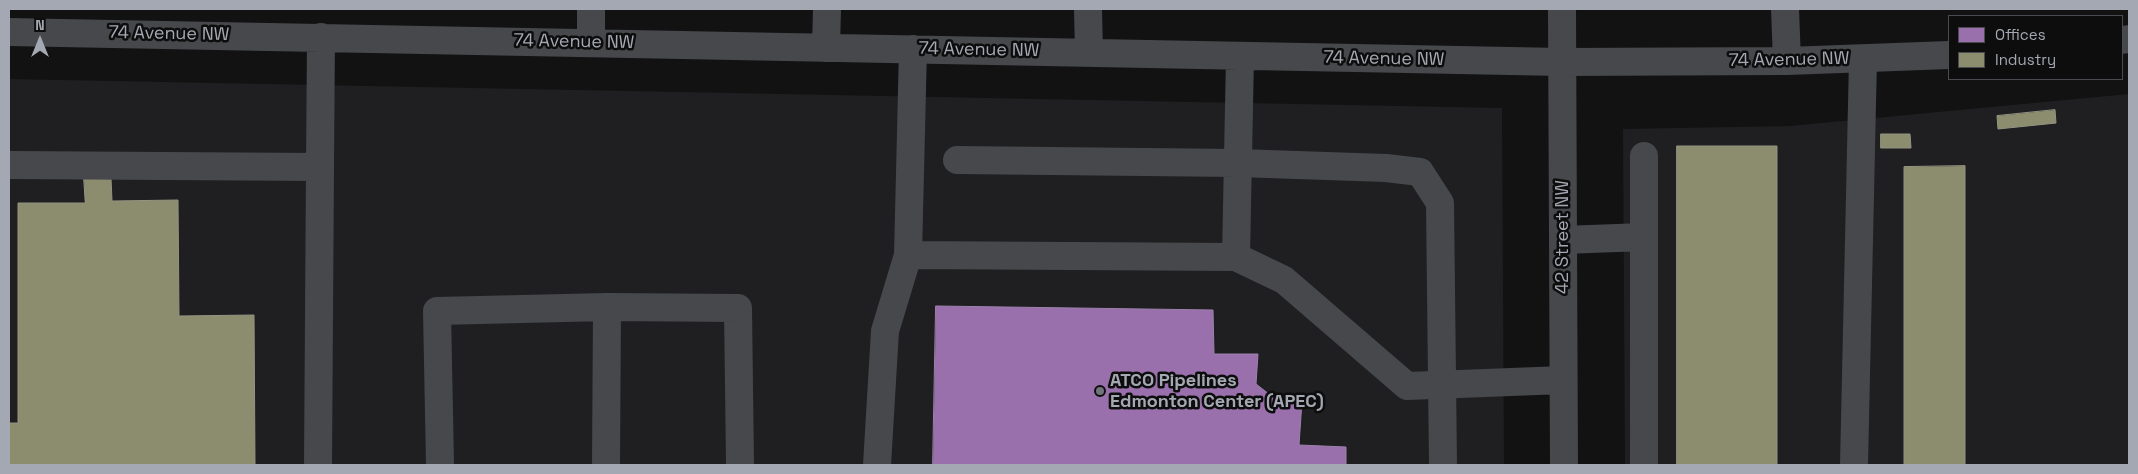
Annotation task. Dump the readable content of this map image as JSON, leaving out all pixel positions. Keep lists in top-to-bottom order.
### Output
{
  "streets": {
    "street": ["74 Avenue NW", "42 Street NW"]
  },
  "crossings": [
    ["74 Avenue NW", "42 Street NW"]
  ],
  "places": ["ATCO Pipelines Edmonton Center (APEC)"],
  "legend": ["Offices", "Industry"],
  "north": "top"
}
